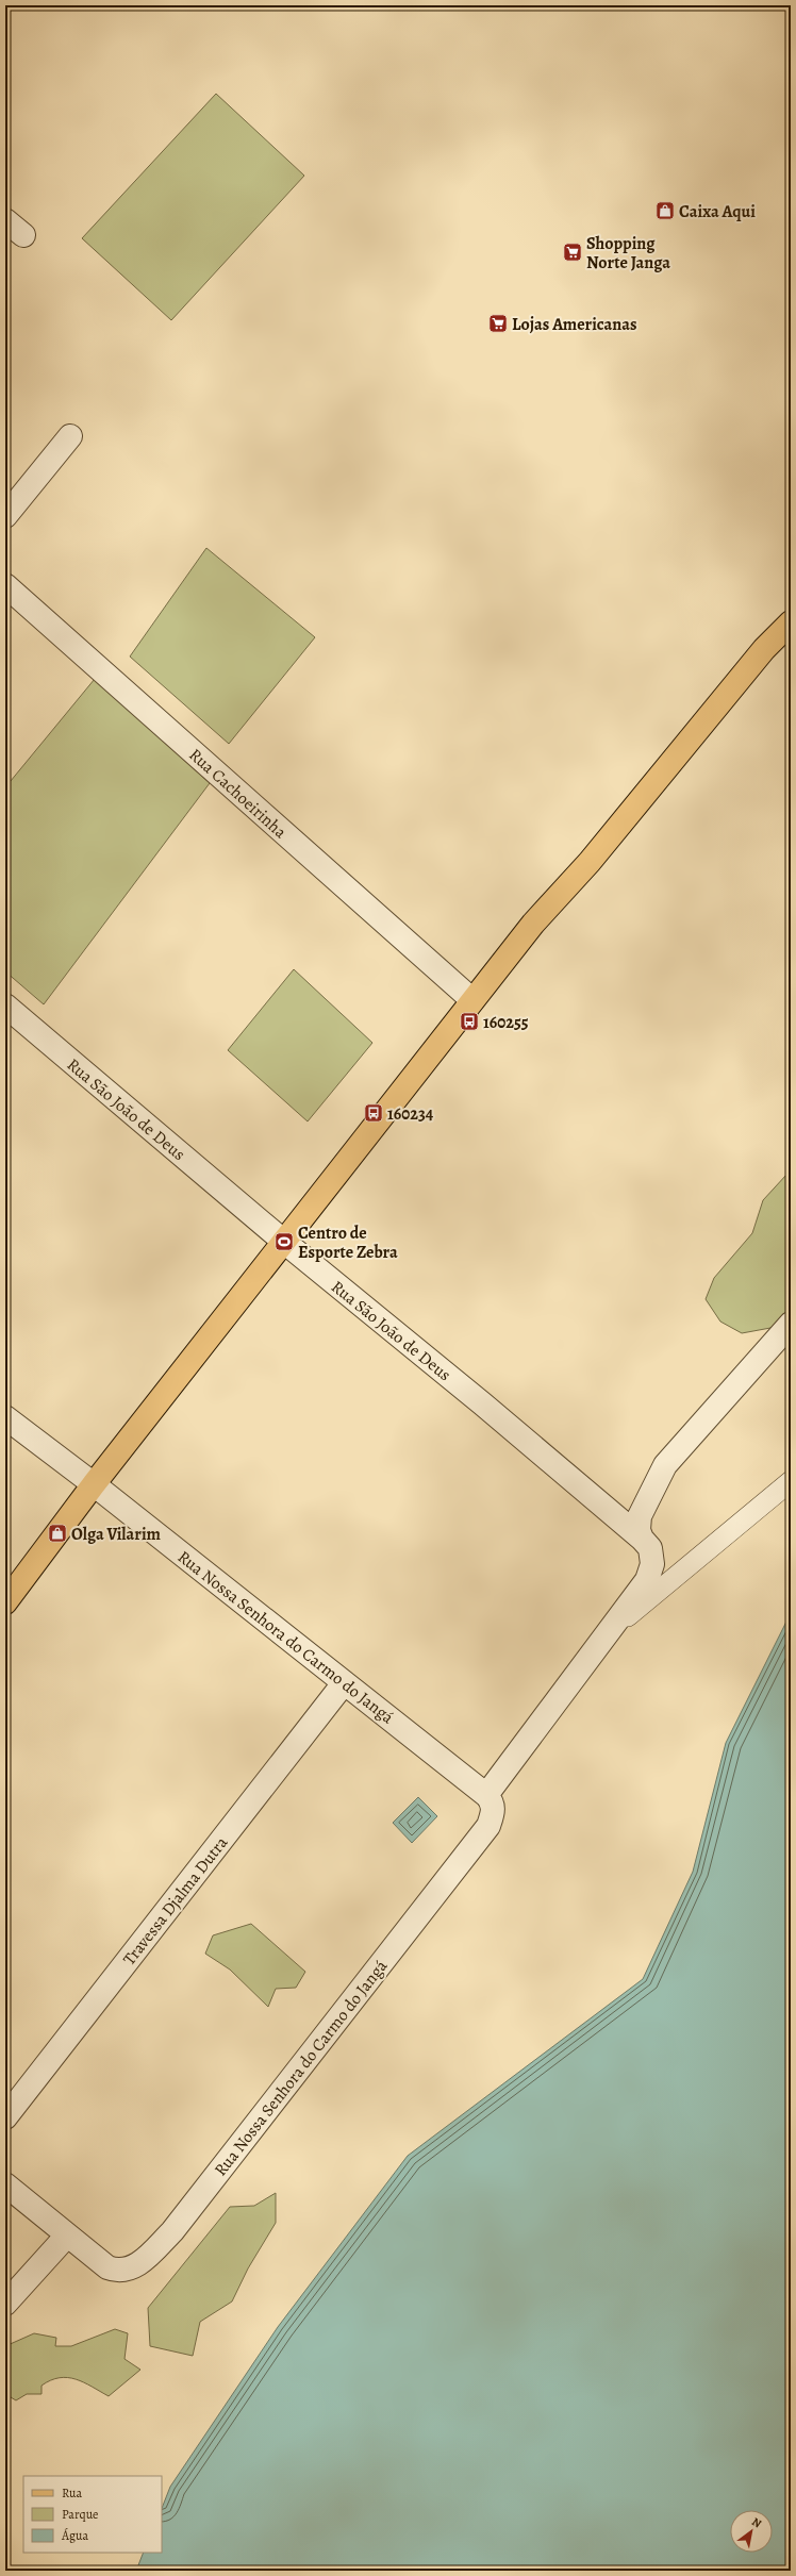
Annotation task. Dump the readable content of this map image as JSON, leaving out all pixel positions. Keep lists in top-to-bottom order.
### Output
{
  "streets": {
    "street": [
      "Rua Cachoeirinha",
      "Rua São João de Deus",
      "Rua Nossa Senhora do Carmo do Jangá",
      "Travessa Djalma Dutra"
    ]
  },
  "crossings": [
    ["Rua Nossa Senhora do Carmo do Jangá", "Travessa Djalma Dutra"]
  ],
  "places": {
    "shop": ["Caixa Aqui", "Olga Vilarim"],
    "supermarket": ["Shopping Norte Janga", "Lojas Americanas"],
    "bus stop": ["160255", "160234"],
    "sports": ["Centro de Esporte Zebra"]
  },
  "legend": ["Rua", "Parque", "Água"],
  "north": "top right"
}
